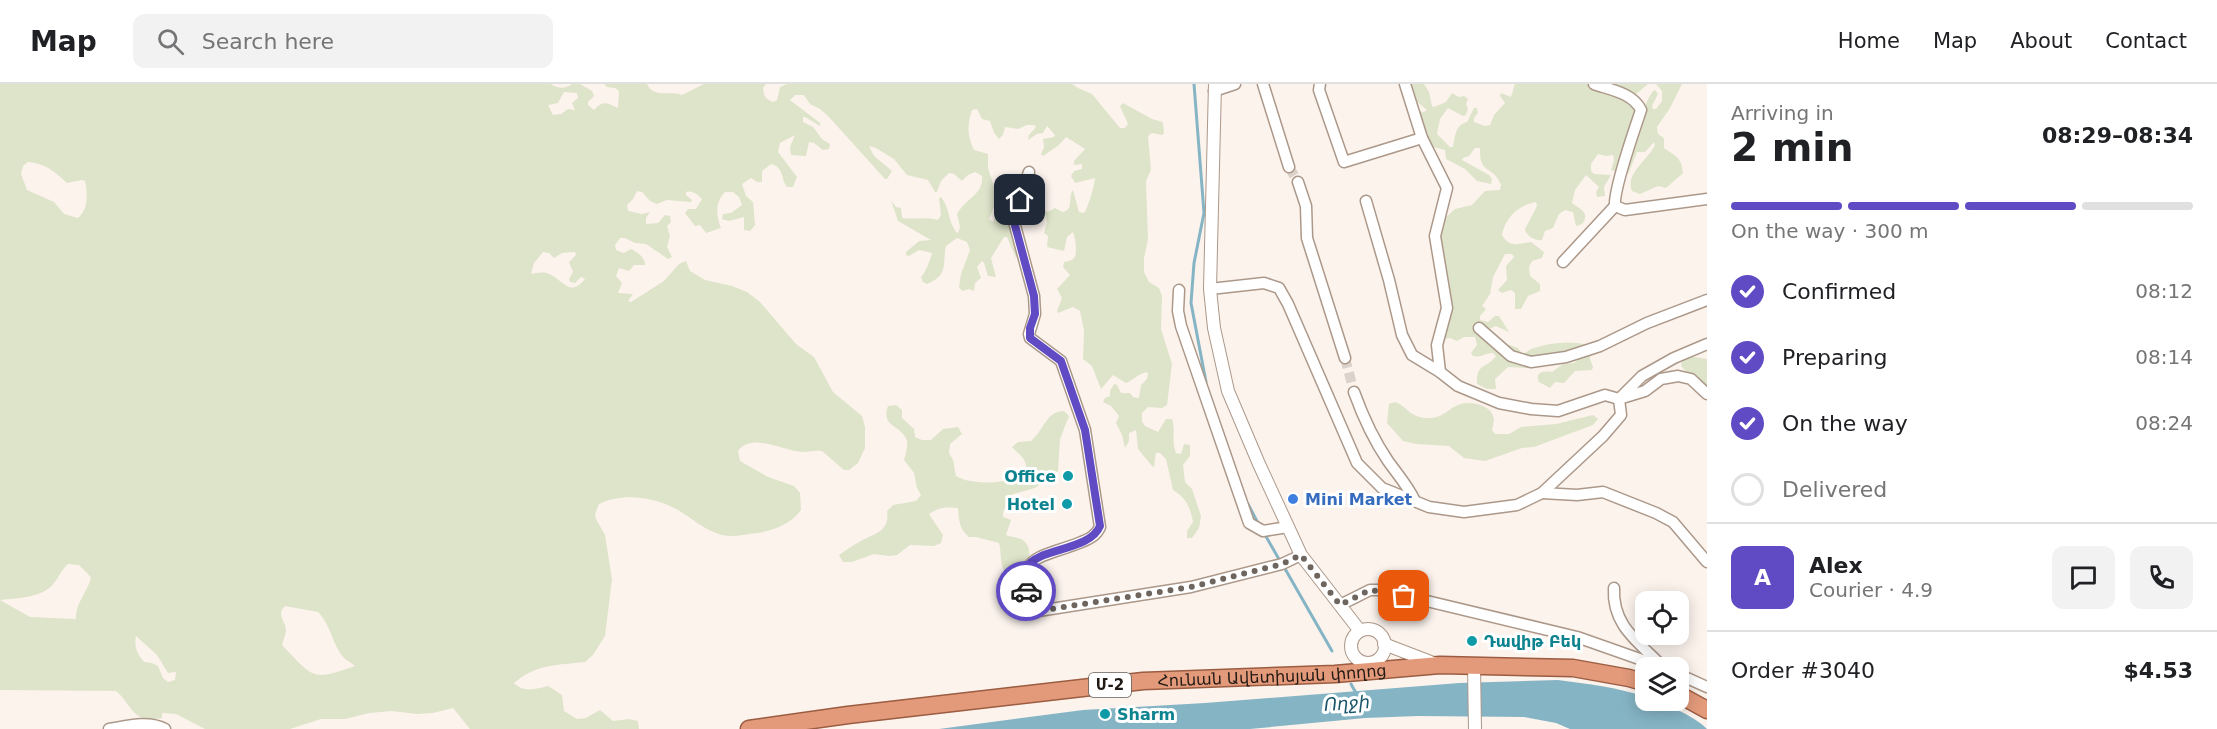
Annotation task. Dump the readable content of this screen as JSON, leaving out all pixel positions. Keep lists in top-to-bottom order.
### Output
{
  "streets": {
    "highway": ["Հունան Ավետիսյան փողոց", "Մ-2"]
  },
  "crossings": [
    ["Հունան Ավետիսյան փողոց", "Մ-2"]
  ],
  "water": ["Ողջի"],
  "places": [
    "Office",
    "Mini Market",
    "Hotel",
    "Դավիթ Բեկ",
    "Sharm"
  ],
  "page": {
    "header": "Map",
    "search": "Search here",
    "nav": [
      "Home",
      "Map",
      "About",
      "Contact"
    ],
    "heading": ["2 min", "Arriving in", "08:29–08:34"],
    "panel": [
      "Alex",
      "Courier · 4.9",
      "Order #3040",
      "$4.53"
    ],
    "bar": "On the way · 300 m",
    "list": [
      ["Confirmed", "08:12"],
      ["Preparing", "08:14"],
      ["On the way", "08:24"],
      "Delivered"
    ],
    "round": "A"
  }
}
